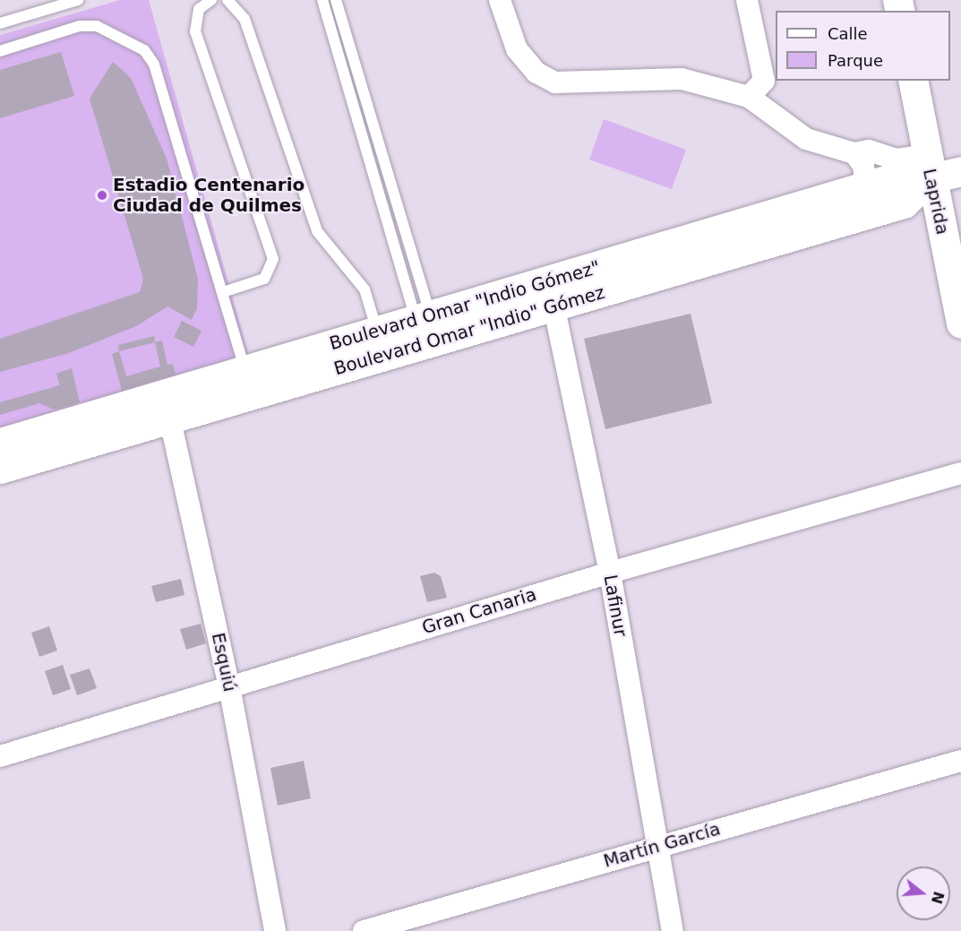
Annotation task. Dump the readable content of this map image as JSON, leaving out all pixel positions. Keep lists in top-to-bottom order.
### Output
{
  "streets": {
    "main road": ["Laprida", "Boulevard Omar \"Indio Gómez\"", "Boulevard Omar \"Indio\" Gómez"],
    "street": [
      "Lafinur",
      "Gran Canaria",
      "Esquiú",
      "Martín García"
    ]
  },
  "crossings": [
    ["Laprida", "Boulevard Omar \"Indio Gómez\""],
    ["Laprida", "Boulevard Omar \"Indio\" Gómez"],
    ["Boulevard Omar \"Indio Gómez\"", "Boulevard Omar \"Indio\" Gómez"],
    ["Boulevard Omar \"Indio Gómez\"", "Lafinur"],
    ["Boulevard Omar \"Indio Gómez\"", "Esquiú"],
    ["Boulevard Omar \"Indio\" Gómez", "Lafinur"],
    ["Boulevard Omar \"Indio\" Gómez", "Esquiú"],
    ["Lafinur", "Gran Canaria"],
    ["Lafinur", "Martín García"],
    ["Gran Canaria", "Esquiú"]
  ],
  "places": ["Estadio Centenario Ciudad de Quilmes"],
  "legend": ["Calle", "Parque"],
  "north": "right"
}
